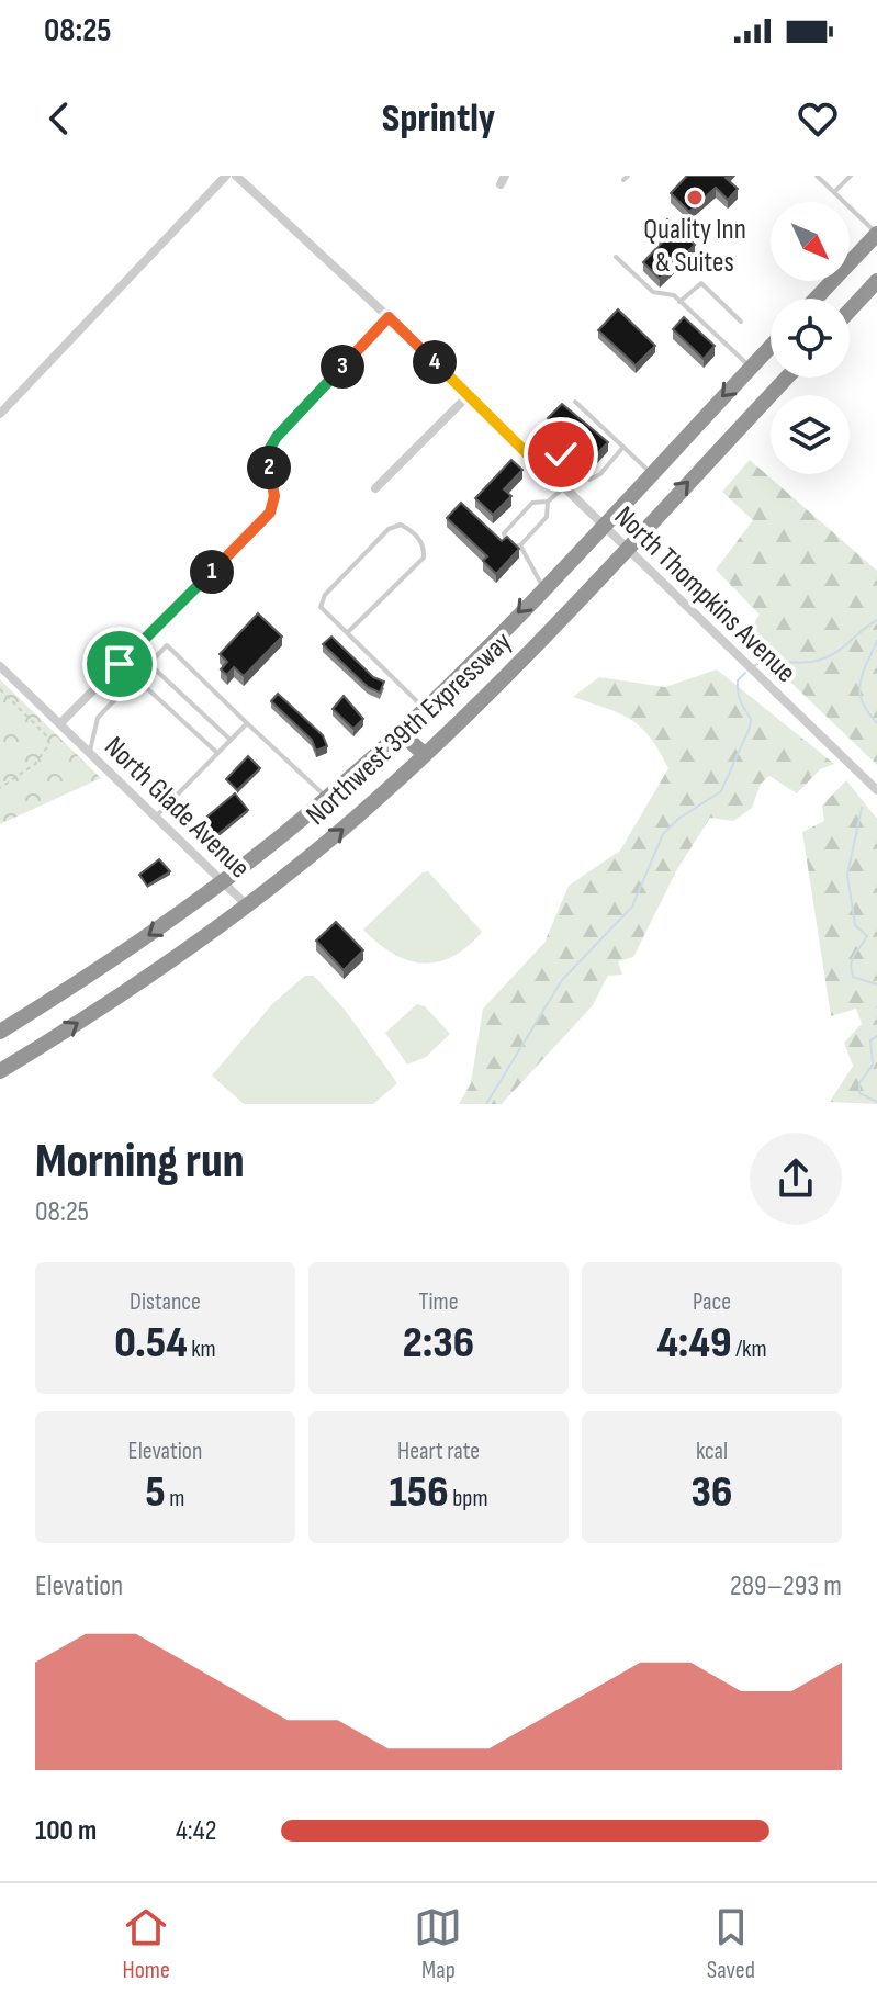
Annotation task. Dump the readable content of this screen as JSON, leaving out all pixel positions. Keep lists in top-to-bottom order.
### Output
{
  "streets": {
    "highway": ["Northwest 39th Expressway"],
    "street": ["North Thompkins Avenue", "North Glade Avenue"]
  },
  "crossings": [
    ["North Thompkins Avenue", "Northwest 39th Expressway"],
    ["Northwest 39th Expressway", "North Glade Avenue"]
  ],
  "places": ["Quality Inn & Suites"],
  "north": "bottom right",
  "page": {
    "status": "08:25",
    "header": "Sprintly",
    "pins": [
      "4",
      "3",
      "2",
      "1"
    ],
    "heading": ["Morning run", "08:25"],
    "stats": [
      ["Distance", "0.54 km"],
      ["Time", "2:36"],
      ["Pace", "4:49 /km"],
      ["Elevation", "5 m"],
      ["Heart rate", "156 bpm"],
      ["kcal", "36"]
    ],
    "chart": ["Elevation", "289–293 m"],
    "list": [
      {
        "name": "100 m",
        "note": "4:42"
      }
    ],
    "tabs": ["Home", "Map", "Saved"]
  }
}
